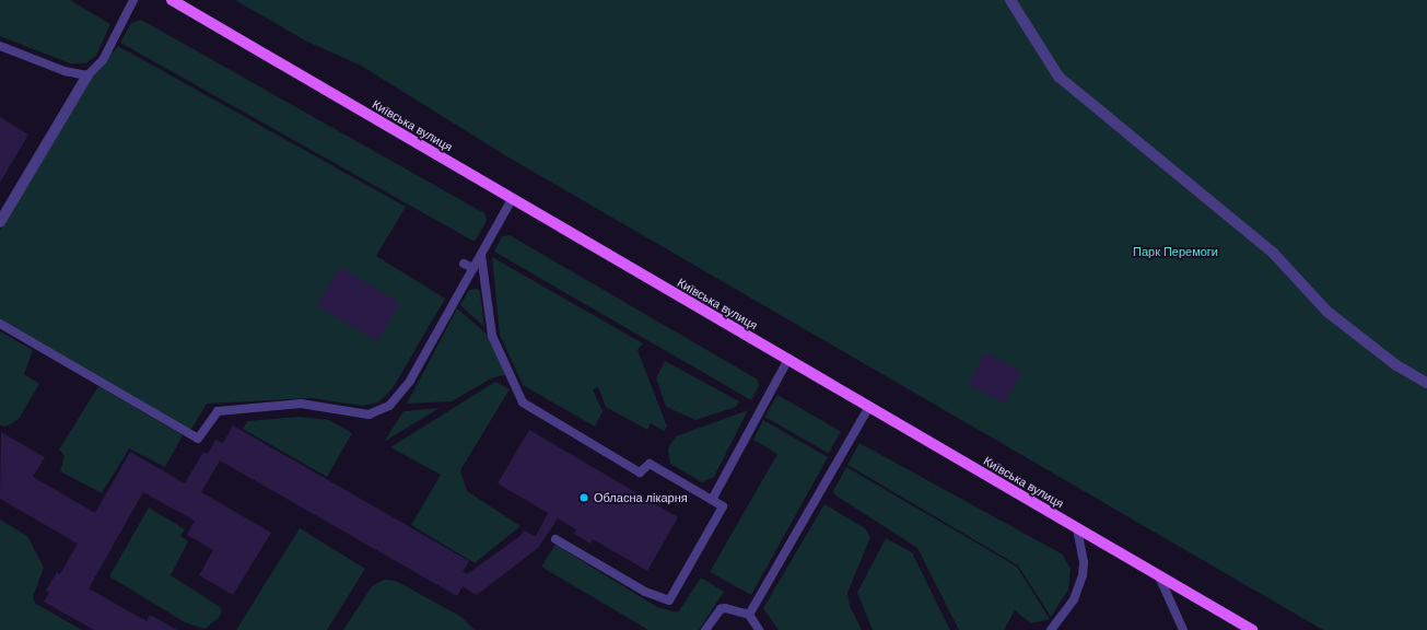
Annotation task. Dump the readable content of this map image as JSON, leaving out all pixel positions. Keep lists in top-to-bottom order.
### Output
{
  "streets": {
    "main road": ["Київська вулиця"]
  },
  "parks": ["Парк Перемоги"],
  "places": ["Обласна лікарня"]
}
